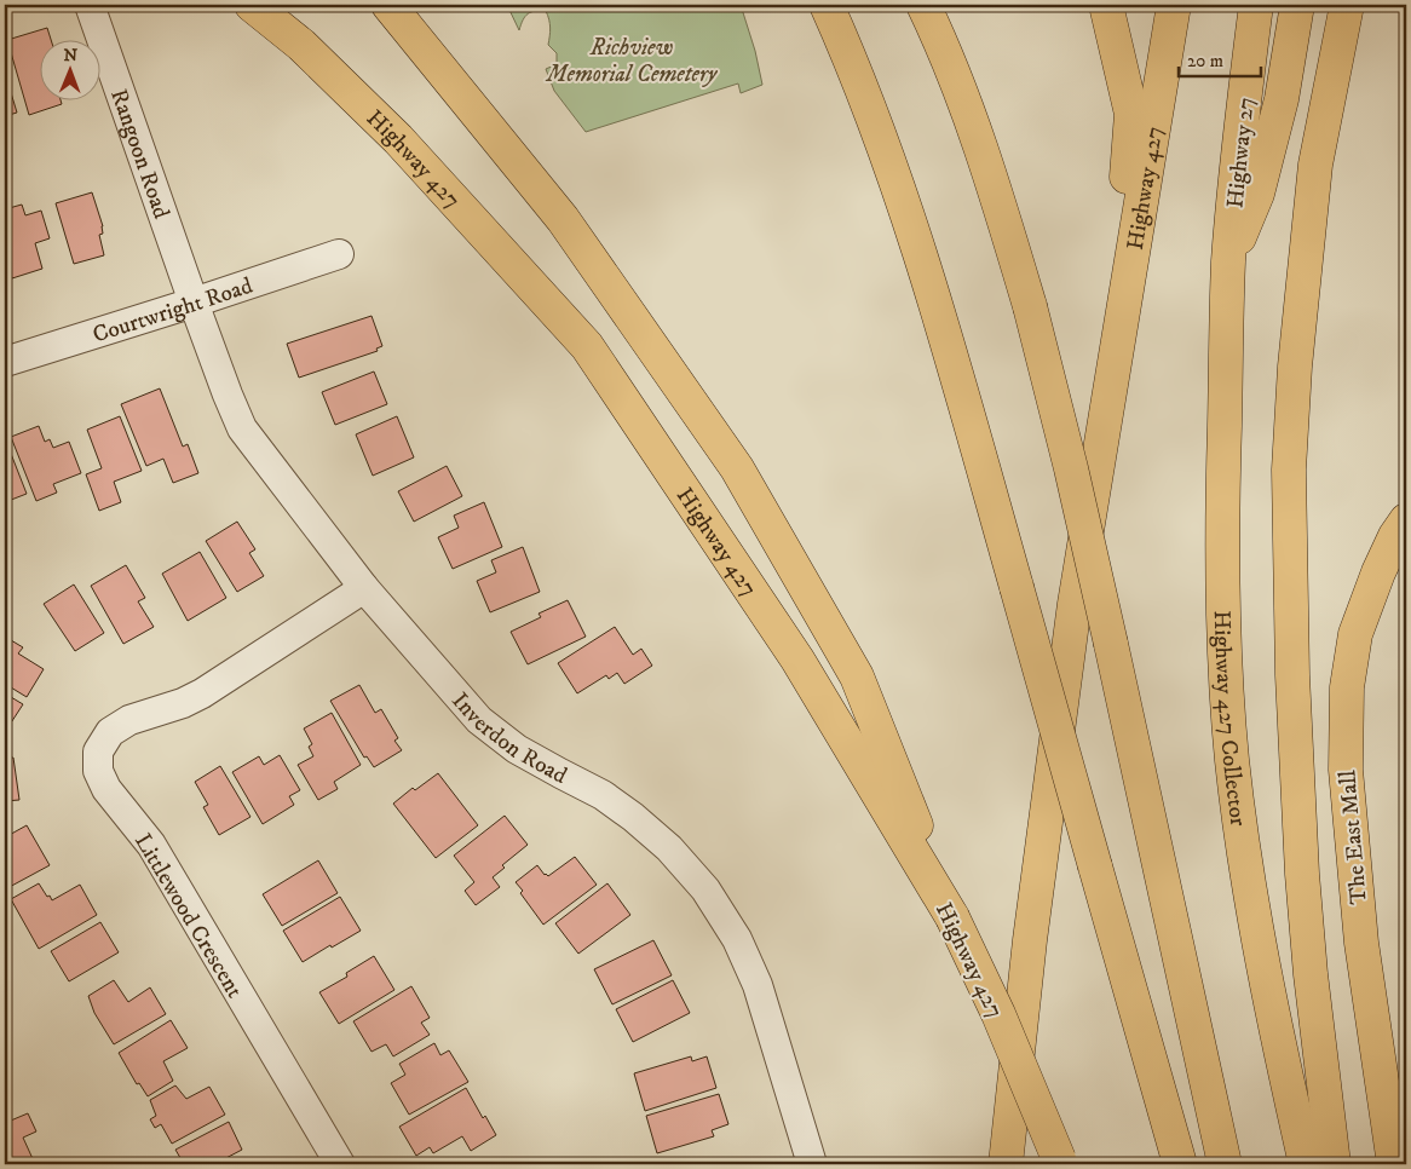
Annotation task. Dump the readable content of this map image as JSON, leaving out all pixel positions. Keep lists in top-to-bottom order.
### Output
{
  "streets": {
    "main road": [
      "Highway 27",
      "Highway 427",
      "Highway 427 Collector",
      "The East Mall"
    ],
    "street": [
      "Rangoon Road",
      "Courtwright Road",
      "Inverdon Road",
      "Littlewood Crescent"
    ]
  },
  "crossings": [
    ["Highway 27", "Highway 427 Collector"],
    ["Rangoon Road", "Courtwright Road"],
    ["Rangoon Road", "Inverdon Road"],
    ["Courtwright Road", "Inverdon Road"],
    ["Inverdon Road", "Littlewood Crescent"]
  ],
  "parks": ["Richview Memorial Cemetery"],
  "scale_bar": "20 m",
  "north": "top"
}
